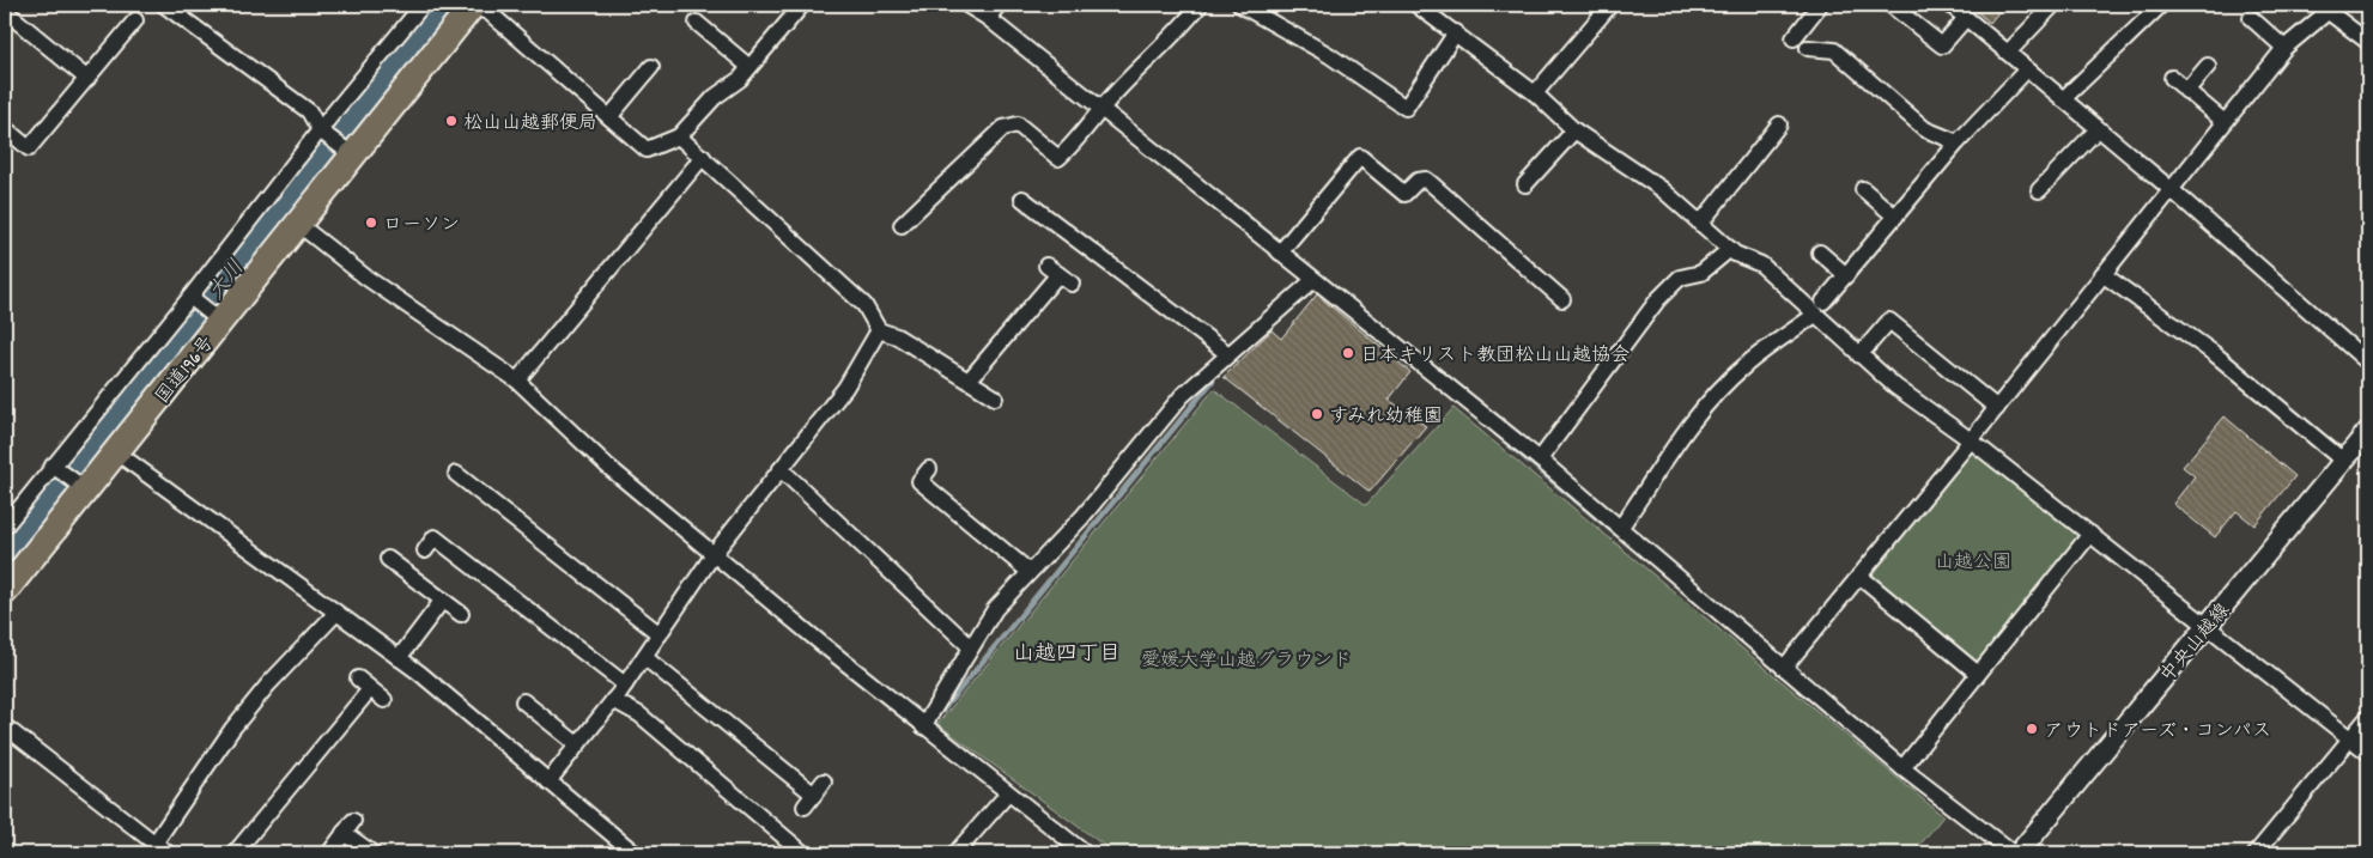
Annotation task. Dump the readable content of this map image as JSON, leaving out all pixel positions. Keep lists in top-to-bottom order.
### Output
{
  "streets": {
    "highway": ["国道196号"],
    "street": ["中央山越線"]
  },
  "districts": ["山越四丁目"],
  "water": ["大川"],
  "parks": ["山越公園", "愛媛大学山越グラウンド"],
  "places": [
    "松山山越郵便局",
    "ローソン",
    "日本キリスト教団松山山越協会",
    "すみれ幼稚園",
    "アウトドアーズ・コンパス"
  ]
}
